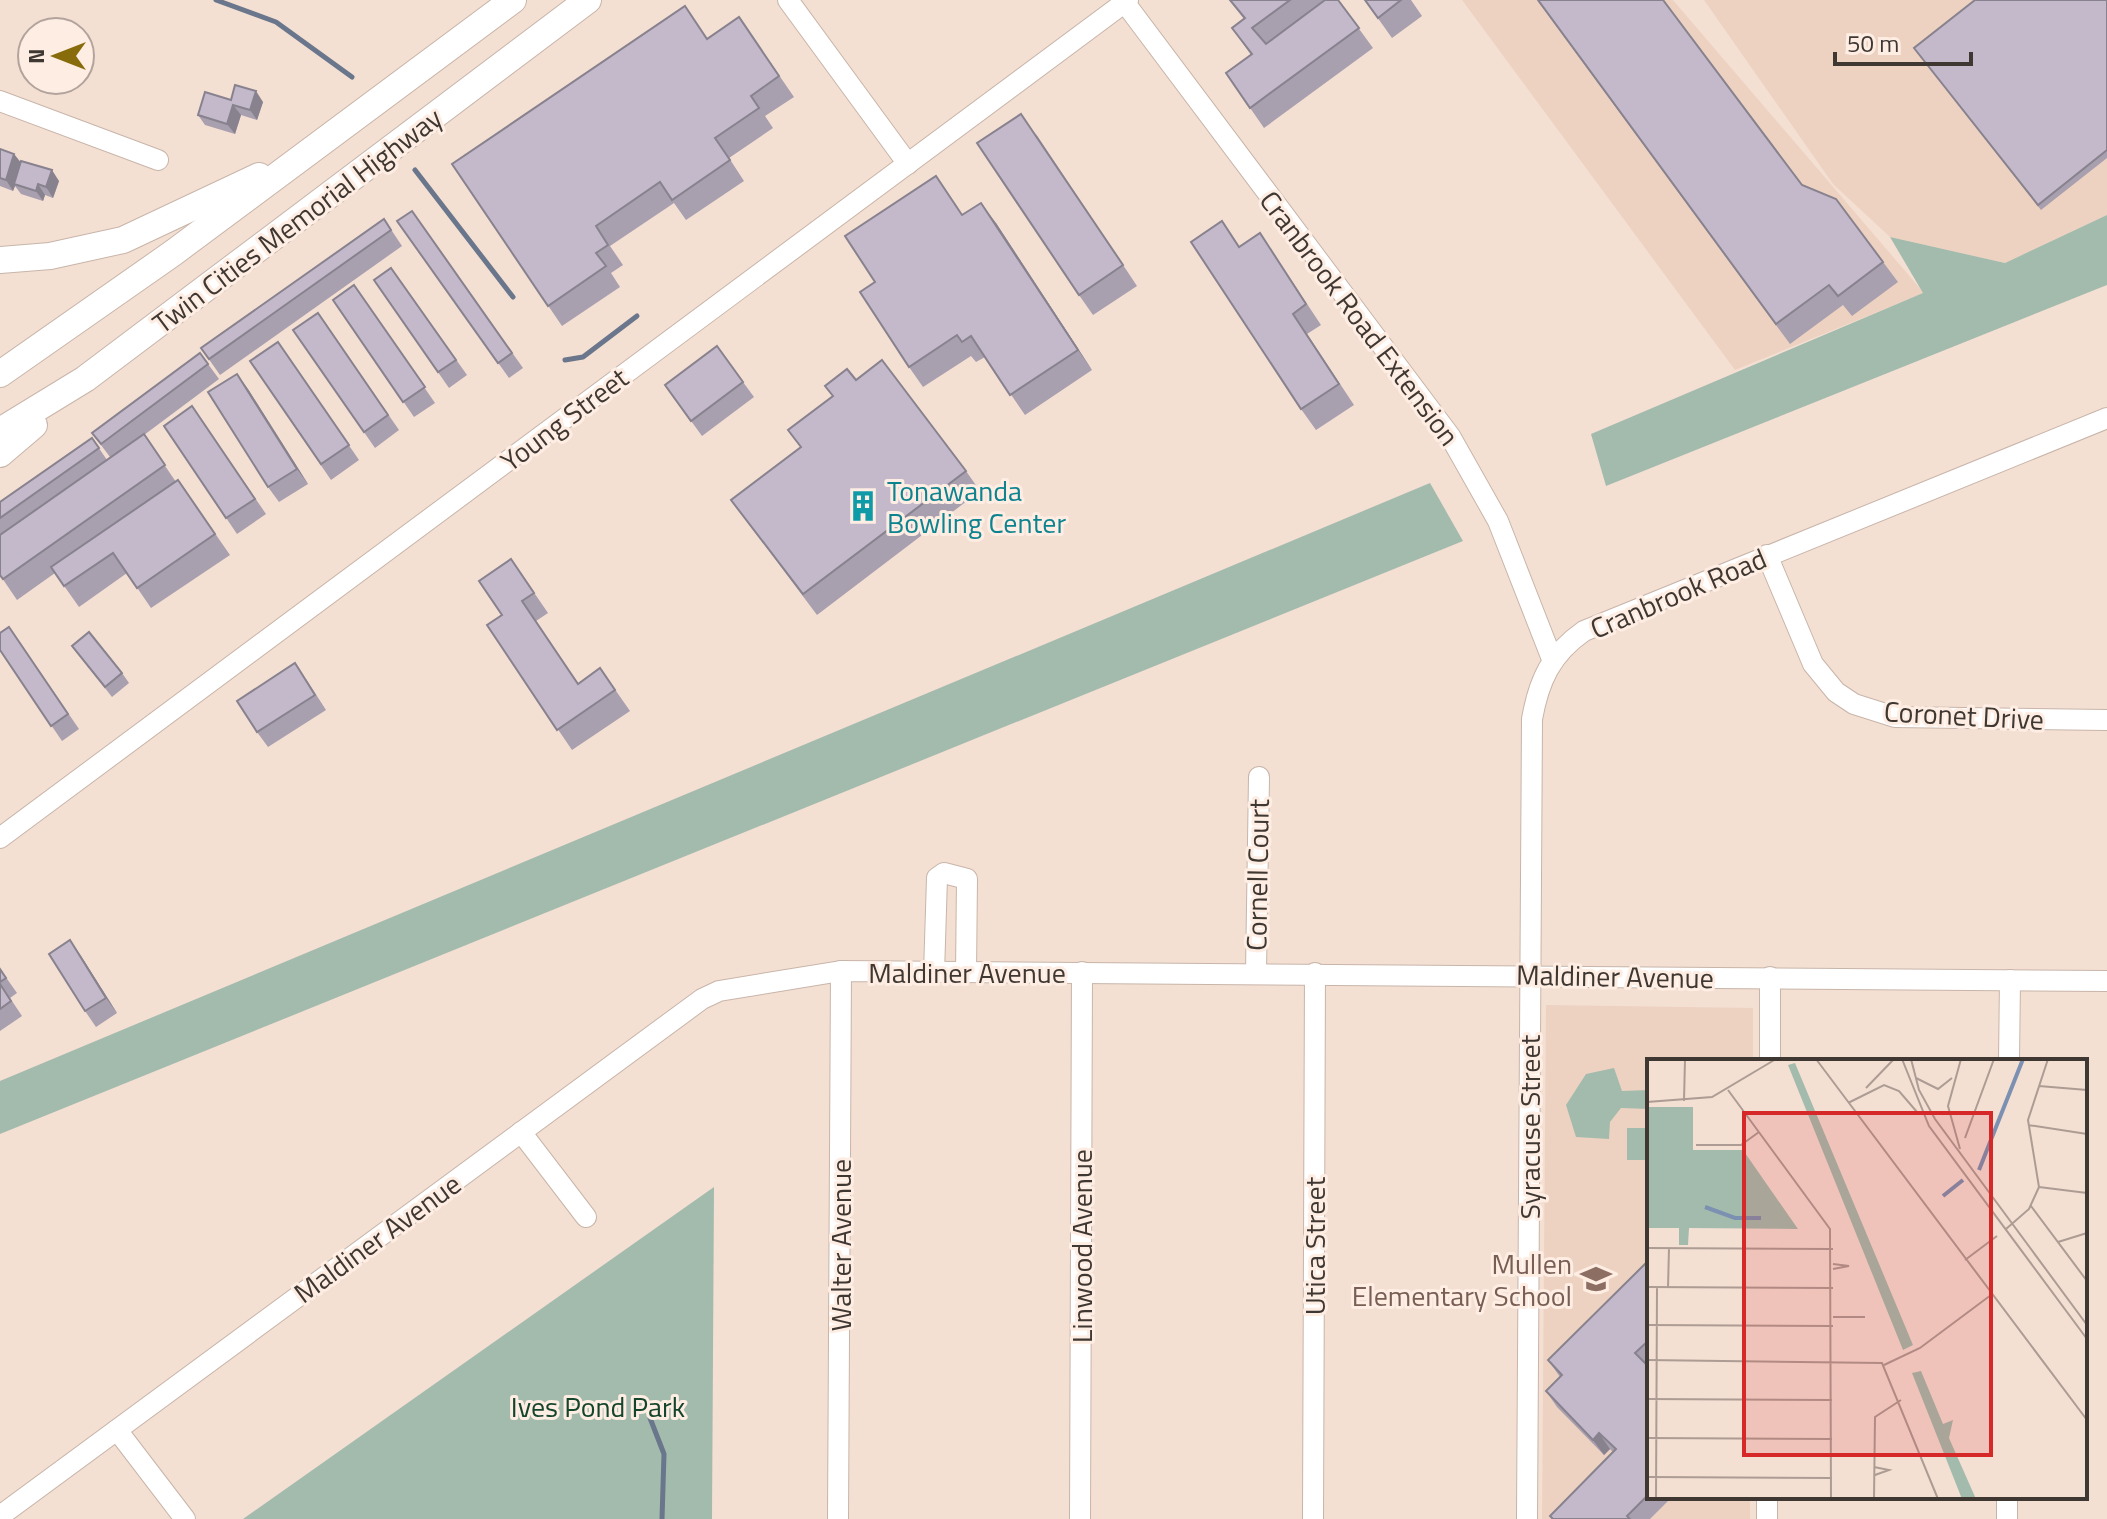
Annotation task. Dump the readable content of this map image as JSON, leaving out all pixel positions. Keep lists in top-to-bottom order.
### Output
{
  "streets": {
    "main road": ["Twin Cities Memorial Highway"],
    "street": [
      "Cranbrook Road Extension",
      "Young Street",
      "Cranbrook Road",
      "Coronet Drive",
      "Cornell Court",
      "Maldiner Avenue",
      "Syracuse Street",
      "Walter Avenue",
      "Linwood Avenue",
      "Utica Street"
    ]
  },
  "crossings": [
    ["Cranbrook Road Extension", "Young Street"],
    ["Cranbrook Road Extension", "Cranbrook Road"],
    ["Cranbrook Road", "Coronet Drive"],
    ["Cranbrook Road", "Maldiner Avenue"],
    ["Cranbrook Road", "Syracuse Street"],
    ["Cornell Court", "Maldiner Avenue"],
    ["Maldiner Avenue", "Syracuse Street"],
    ["Maldiner Avenue", "Walter Avenue"],
    ["Maldiner Avenue", "Linwood Avenue"],
    ["Maldiner Avenue", "Utica Street"]
  ],
  "parks": ["Ives Pond Park"],
  "places": {
    "building": ["Tonawanda Bowling Center"],
    "school or university": ["Mullen Elementary School"]
  },
  "scale_bar": "50 m",
  "north": "left"
}
